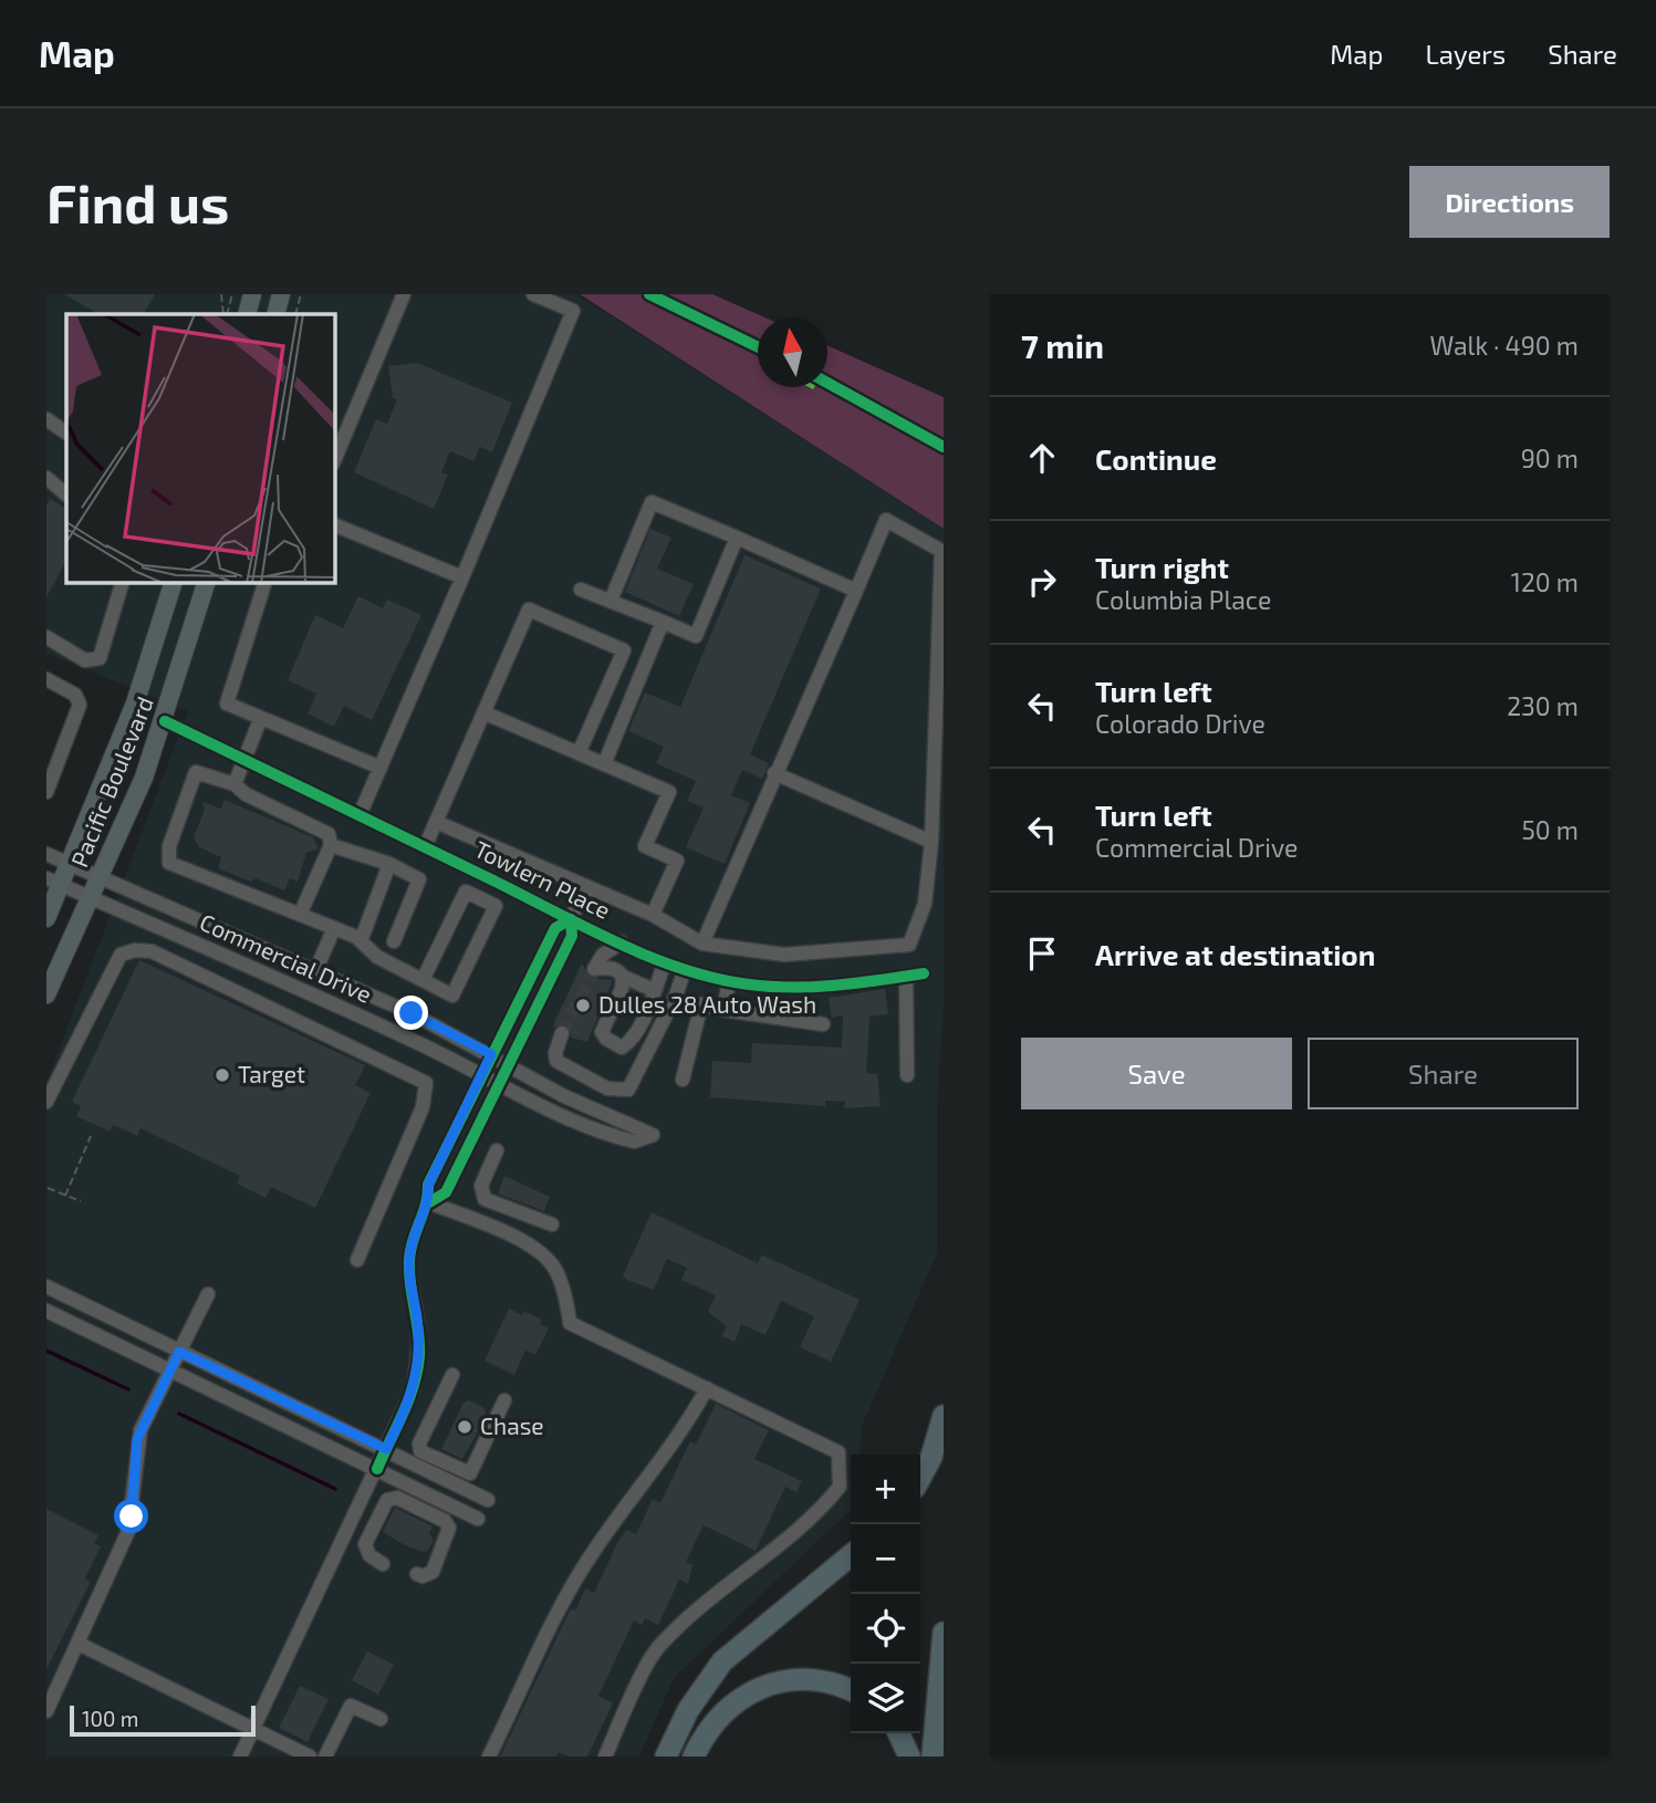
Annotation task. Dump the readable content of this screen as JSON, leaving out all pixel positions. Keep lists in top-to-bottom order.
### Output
{
  "streets": {
    "main road": ["Pacific Boulevard"],
    "street": ["Towlern Place", "Commercial Drive"]
  },
  "crossings": [
    ["Pacific Boulevard", "Towlern Place"],
    ["Pacific Boulevard", "Commercial Drive"]
  ],
  "places": ["Dulles 28 Auto Wash", "Target", "Chase"],
  "scale_bar": "100 m",
  "north": "top",
  "page": {
    "header": "Map",
    "nav": ["Map", "Layers", "Share"],
    "buttons": [
      "Directions",
      ["Save", "Share"]
    ],
    "title": "Find us",
    "heading": ["7 min", "Walk · 490 m"],
    "list": [
      ["Continue", "90 m"],
      ["Turn right", "Columbia Place", "120 m"],
      ["Turn left", "Colorado Drive", "230 m"],
      ["Turn left", "Commercial Drive", "50 m"],
      "Arrive at destination"
    ],
    "map_buttons": ["+", "−"],
    "scale": "100 m"
  }
}
